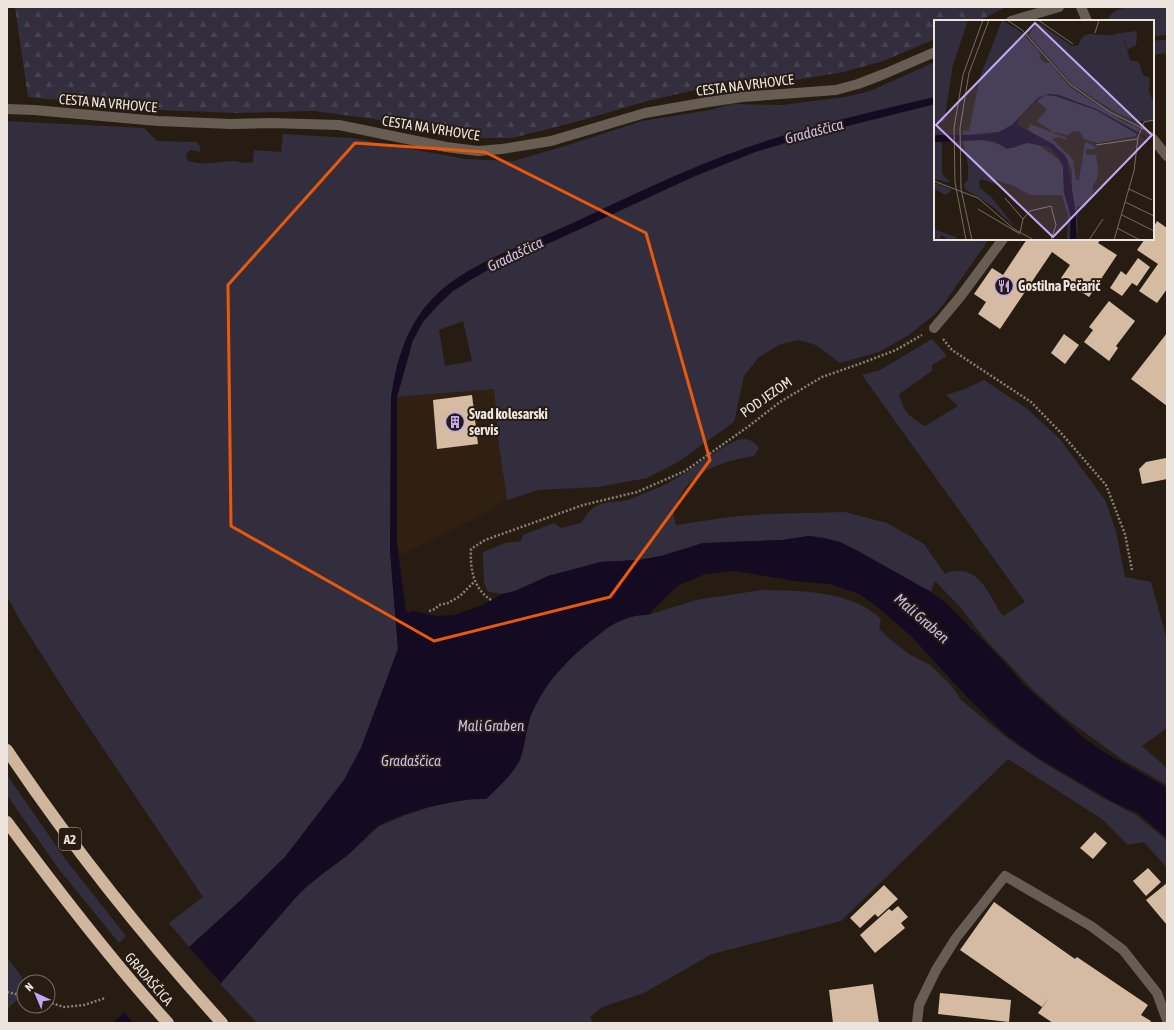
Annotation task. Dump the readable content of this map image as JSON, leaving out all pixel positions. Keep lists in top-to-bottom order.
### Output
{
  "streets": {
    "highway": ["A2", "GRADAŠČICA"],
    "street": ["CESTA NA VRHOVCE"],
    "path": ["POD JEZOM"]
  },
  "water": ["Gradaščica", "Mali Graben"],
  "places": {
    "restaurant": ["Gostilna Pečarič"],
    "building": ["Svad kolesarski servis"]
  },
  "north": "top left"
}
